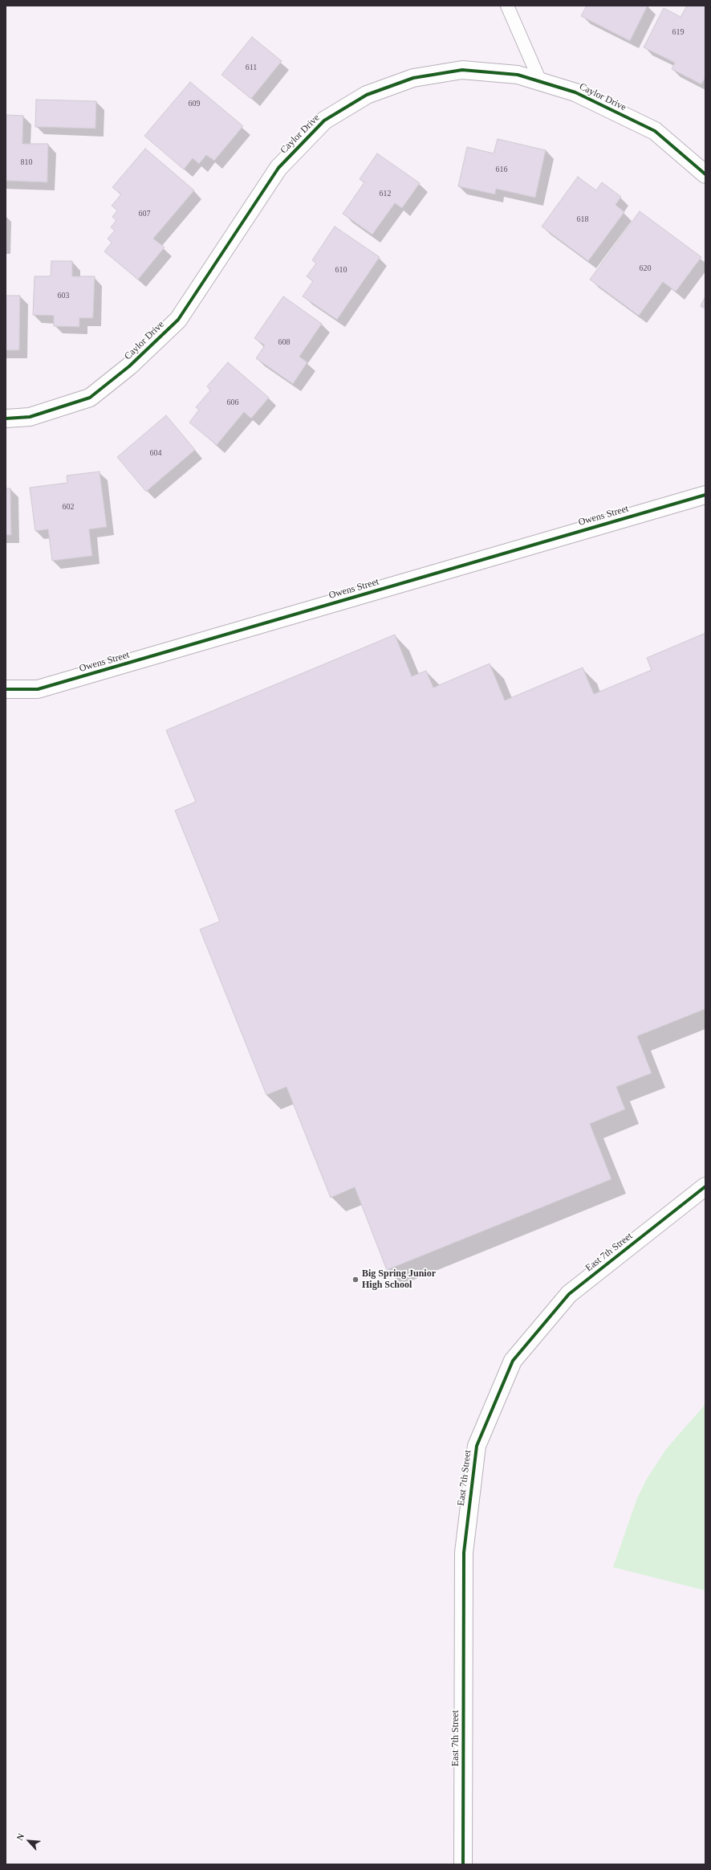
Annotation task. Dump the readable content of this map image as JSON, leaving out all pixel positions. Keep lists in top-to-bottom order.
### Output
{
  "streets": {
    "street": ["Caylor Drive", "Owens Street", "East 7th Street"]
  },
  "places": ["Big Spring Junior High School"],
  "house_numbers": [
    "619",
    "611",
    "609",
    "810",
    "616",
    "612",
    "607",
    "618",
    "620",
    "610",
    "603",
    "608",
    "606",
    "604",
    "602"
  ],
  "north": "top left"
}
